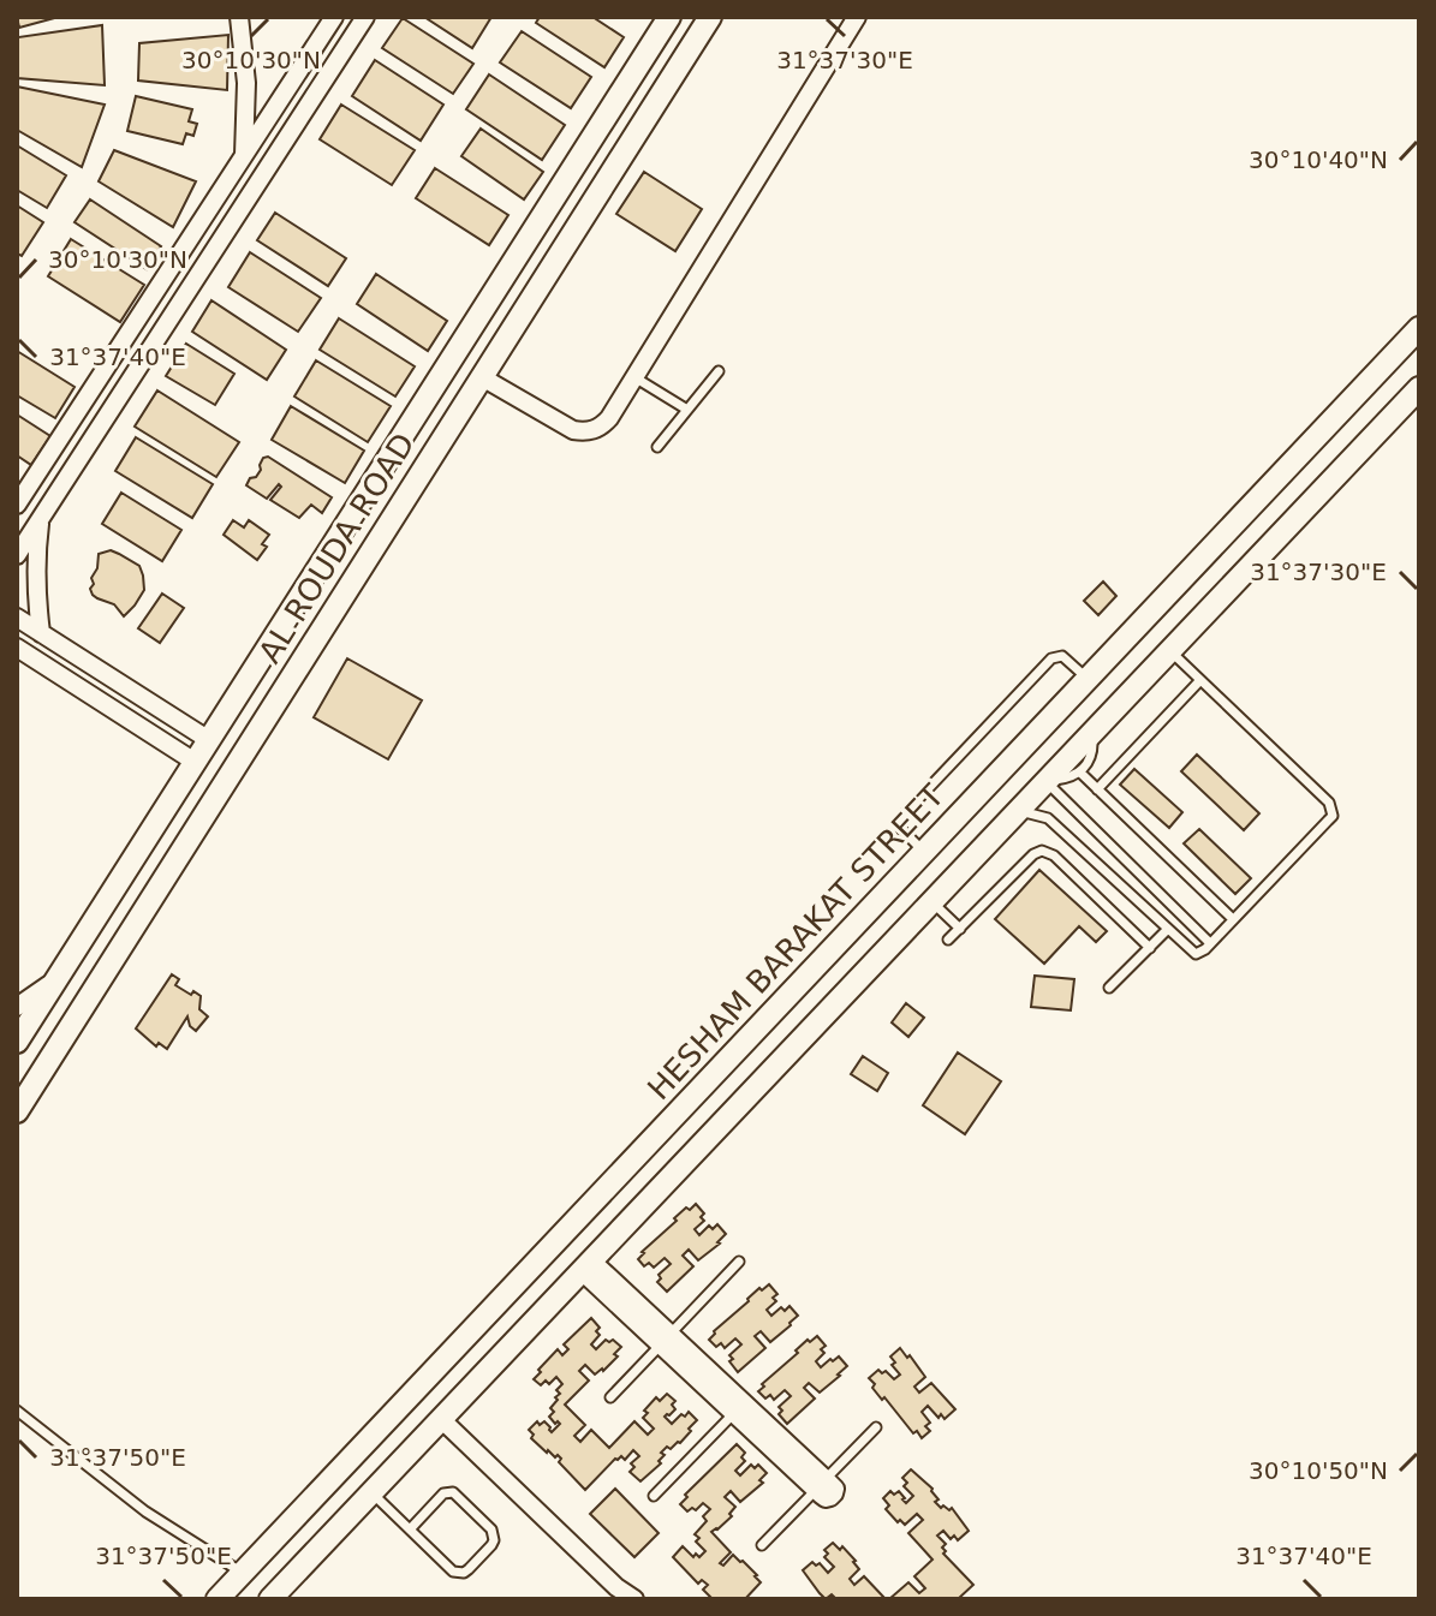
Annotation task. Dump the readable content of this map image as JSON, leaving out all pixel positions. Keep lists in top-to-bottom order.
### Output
{
  "streets": {
    "street": ["AL ROUDA ROAD", "HESHAM BARAKAT STREET"]
  },
  "coordinates": [
    "31°37'30\"E",
    "30°10'30\"N",
    "30°10'40\"N",
    "31°37'40\"E",
    "31°37'50\"E",
    "30°10'50\"N"
  ]
}
